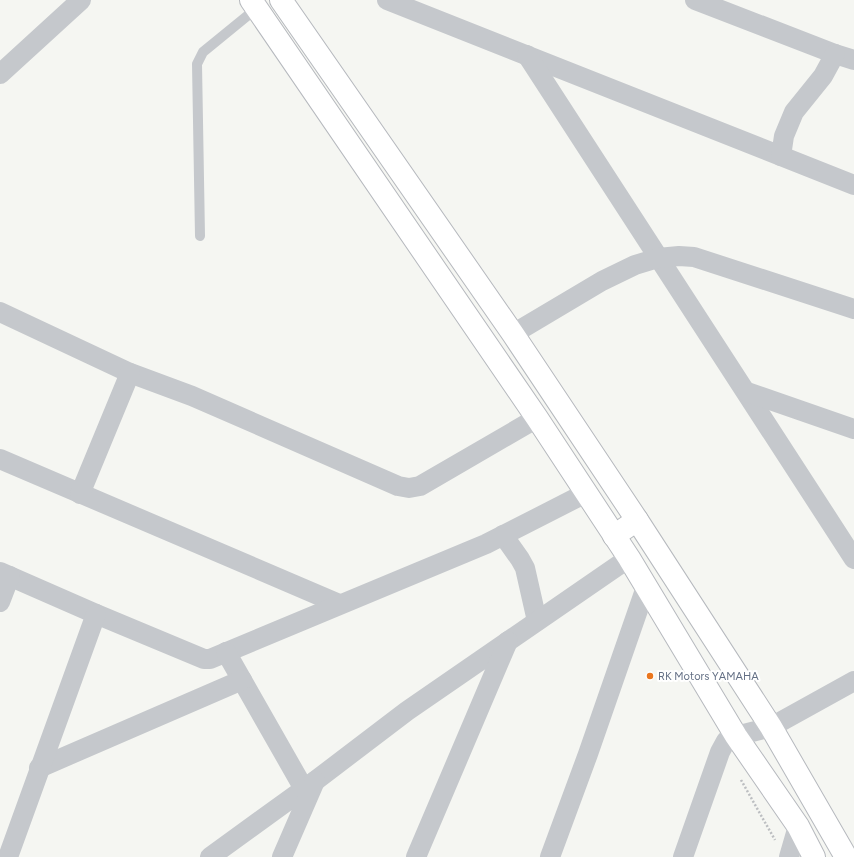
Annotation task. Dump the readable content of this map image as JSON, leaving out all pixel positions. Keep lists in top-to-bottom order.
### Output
{
  "places": ["RK Motors YAMAHA"]
}
